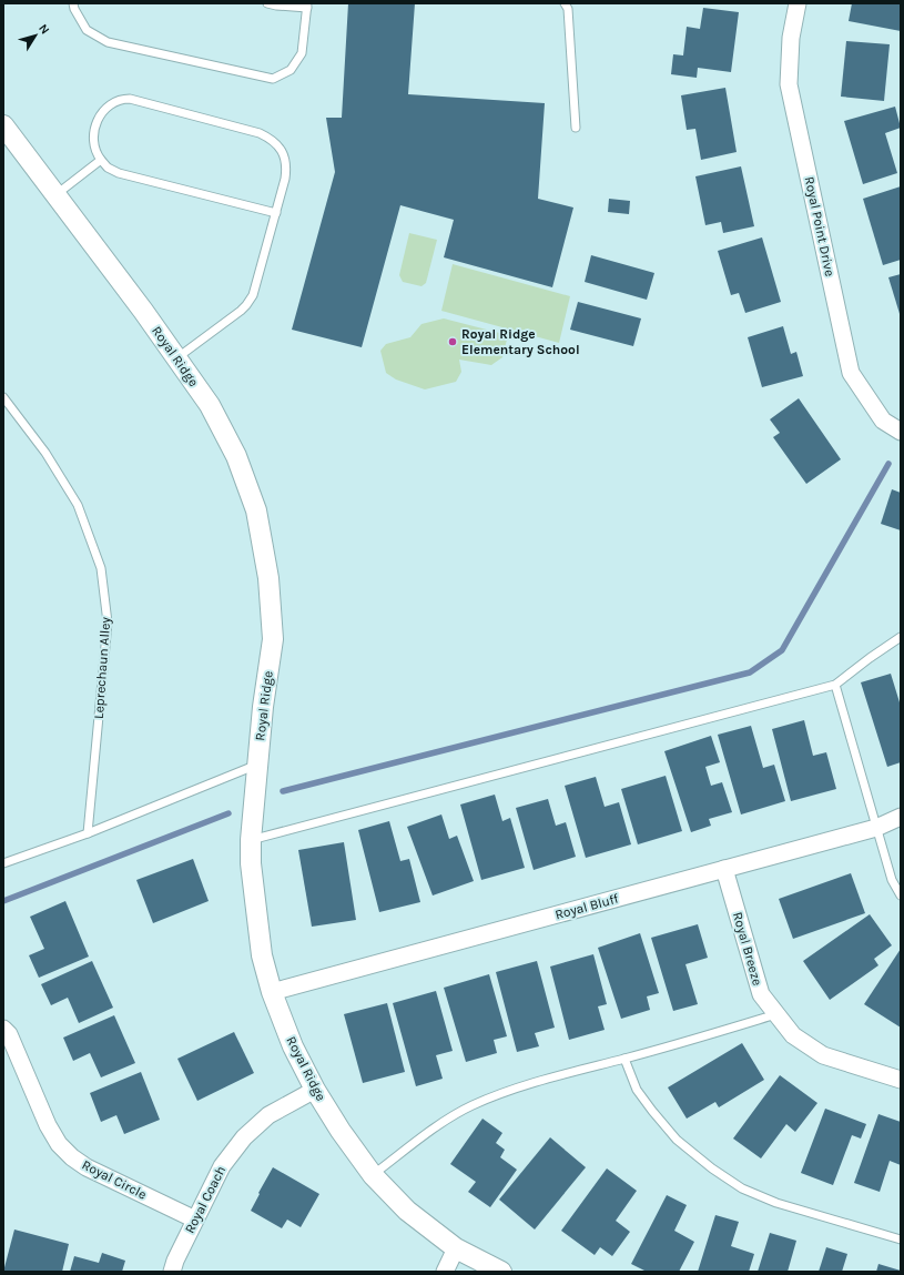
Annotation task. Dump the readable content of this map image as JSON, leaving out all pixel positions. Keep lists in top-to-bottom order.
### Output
{
  "streets": {
    "street": [
      "Royal Point Drive",
      "Royal Ridge",
      "Royal Bluff",
      "Royal Breeze",
      "Royal Circle",
      "Royal Coach"
    ],
    "lane": ["Leprechaun Alley"]
  },
  "crossings": [
    ["Royal Ridge", "Royal Bluff"],
    ["Royal Ridge", "Royal Coach"],
    ["Royal Bluff", "Royal Breeze"],
    ["Royal Circle", "Royal Coach"]
  ],
  "places": ["Royal Ridge Elementary School"],
  "north": "top right"
}
